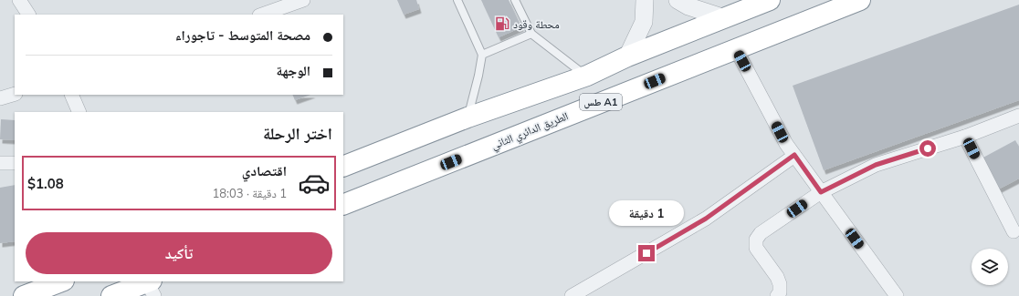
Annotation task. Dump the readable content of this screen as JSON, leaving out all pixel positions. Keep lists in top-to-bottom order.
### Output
{
  "streets": {
    "highway": ["طس A1", "الطريق الدائري الثاني"]
  },
  "places": {
    "fuel station": ["محطة وقود"]
  },
  "page": {
    "banner": ["مصحة المتوسط - تاجوراء", "الوجهة"],
    "heading": "اختر الرحلة",
    "list": [
      {
        "name": "اقتصادي",
        "note": "1 دقيقة · 18:03",
        "value": "$1.08"
      }
    ],
    "bubble": "1 دقيقة",
    "buttons": "تأكيد"
  }
}
